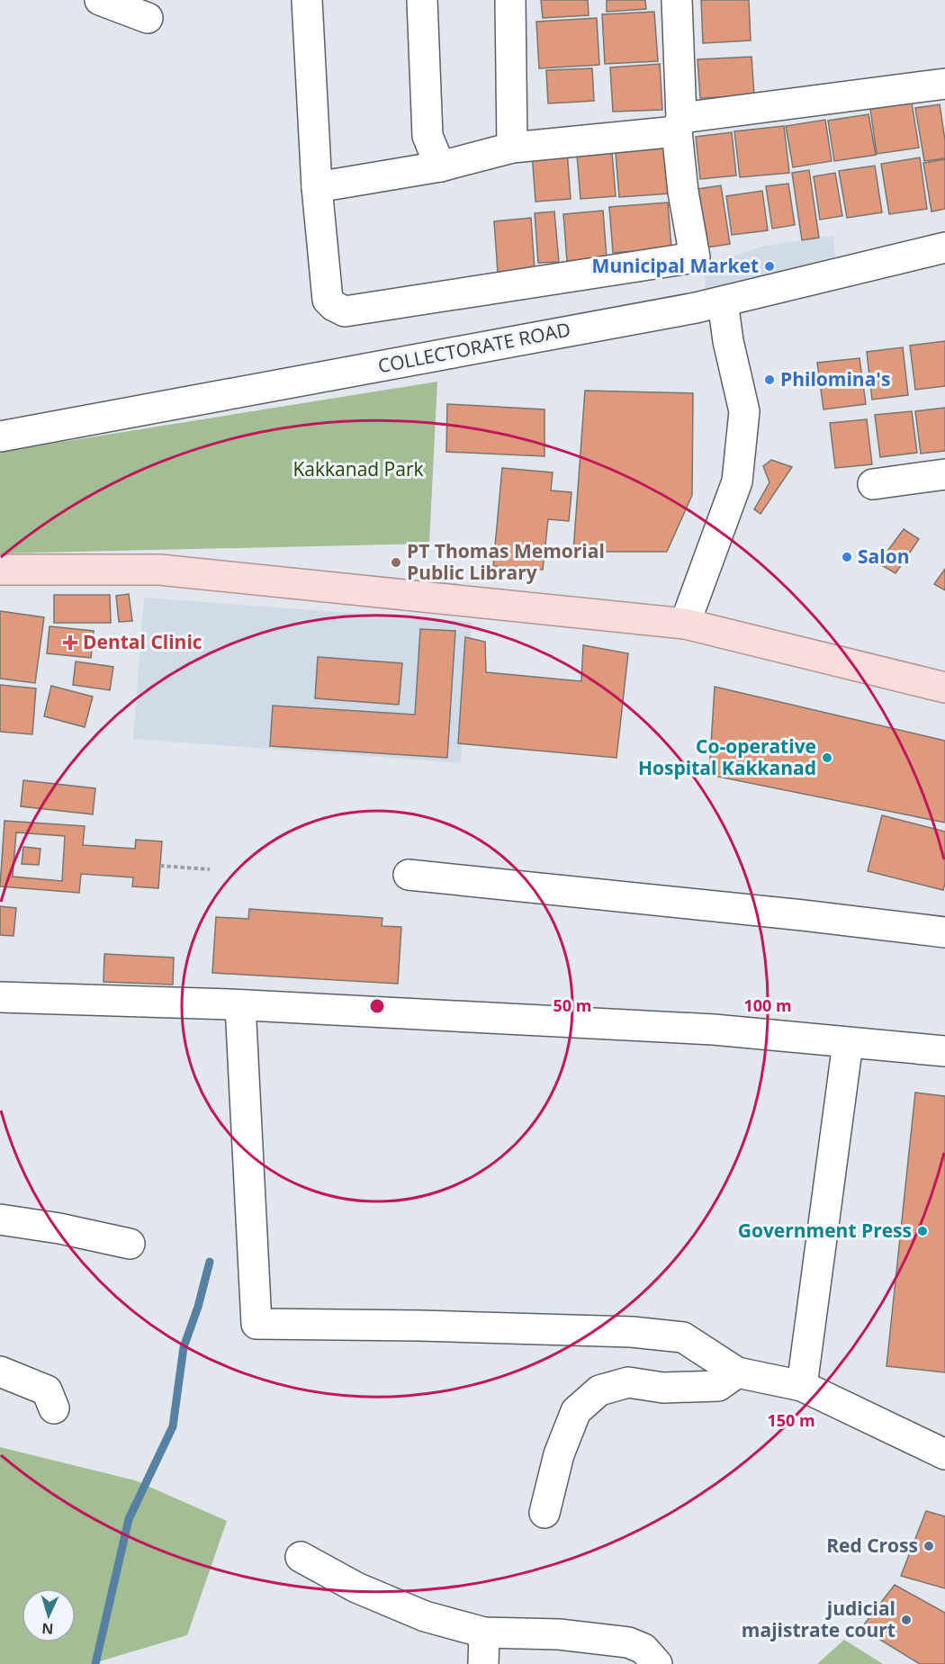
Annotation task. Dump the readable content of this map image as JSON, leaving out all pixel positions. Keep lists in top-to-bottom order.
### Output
{
  "streets": {
    "street": ["COLLECTORATE ROAD"]
  },
  "parks": ["Kakkanad Park"],
  "places": {
    "other": [
      "Municipal Market",
      "Philomina's",
      "Salon",
      "PT Thomas Memorial Public Library",
      "Co-operative Hospital Kakkanad",
      "Government Press",
      "Red Cross",
      "judicial majistrate court"
    ],
    "health": ["Dental Clinic"]
  },
  "north": "bottom",
  "rings": ["50 m", "100 m", "150 m"]
}
